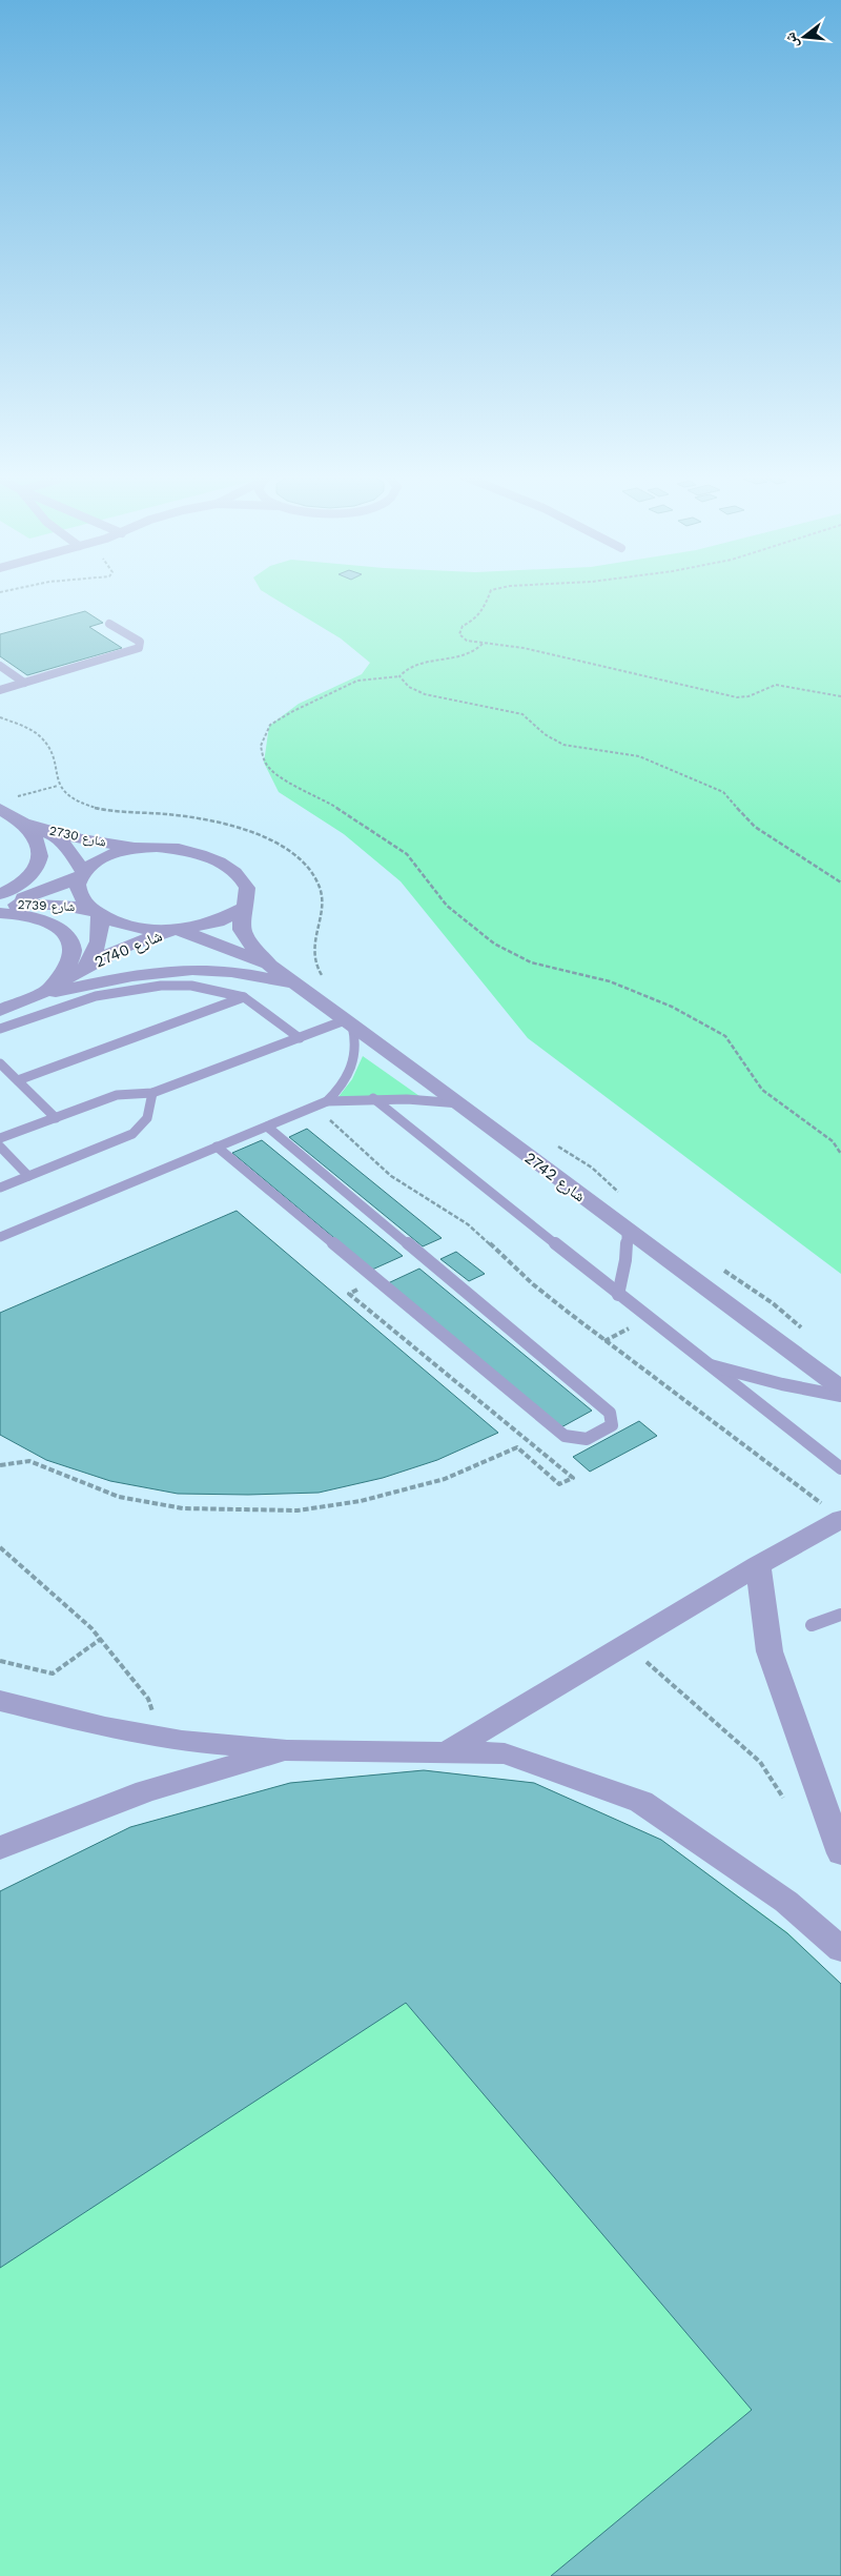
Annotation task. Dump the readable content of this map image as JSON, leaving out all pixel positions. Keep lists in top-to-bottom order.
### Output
{
  "streets": {
    "street": [
      "شارع 2730",
      "شارع 2739",
      "شارع 2740",
      "شارع 2742"
    ]
  },
  "crossings": [
    ["شارع 2730", "شارع 2739"],
    ["شارع 2730", "شارع 2742"],
    ["شارع 2739", "شارع 2740"],
    ["شارع 2739", "شارع 2742"],
    ["شارع 2740", "شارع 2742"]
  ],
  "north": "left"
}
